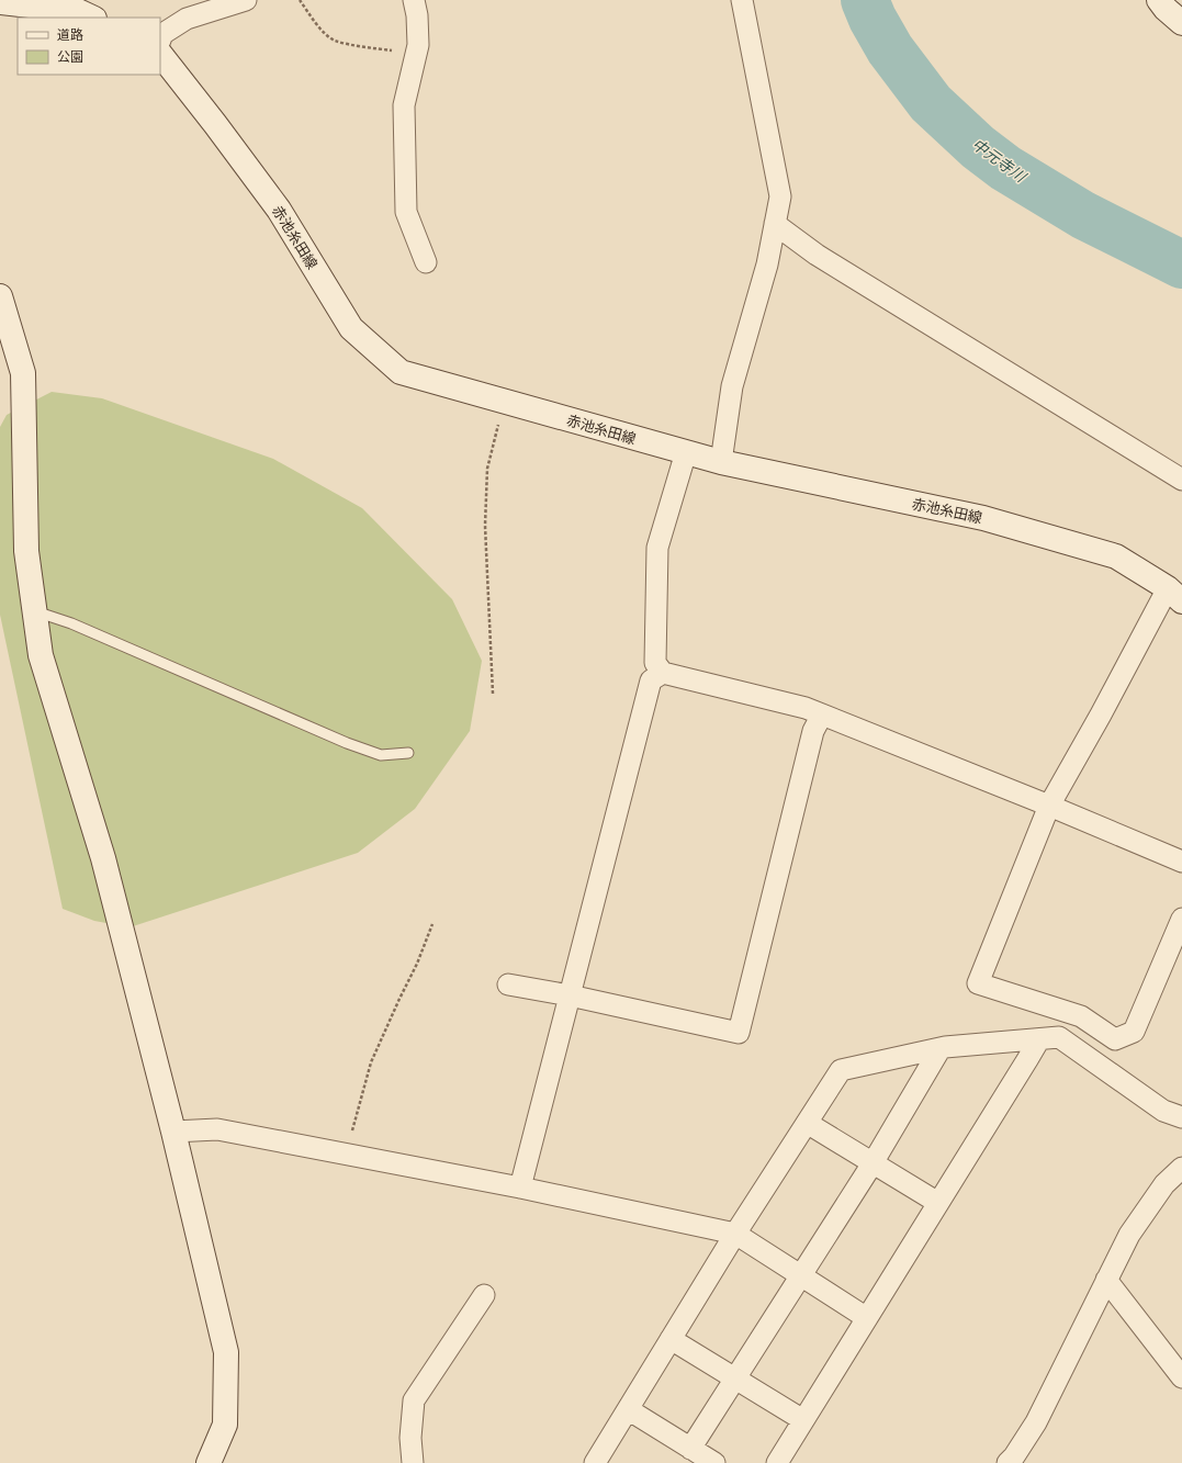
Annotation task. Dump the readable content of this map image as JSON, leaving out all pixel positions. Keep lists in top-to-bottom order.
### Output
{
  "streets": {
    "main road": ["赤池糸田線"]
  },
  "water": ["中元寺川"],
  "legend": ["道路", "公園"]
}
